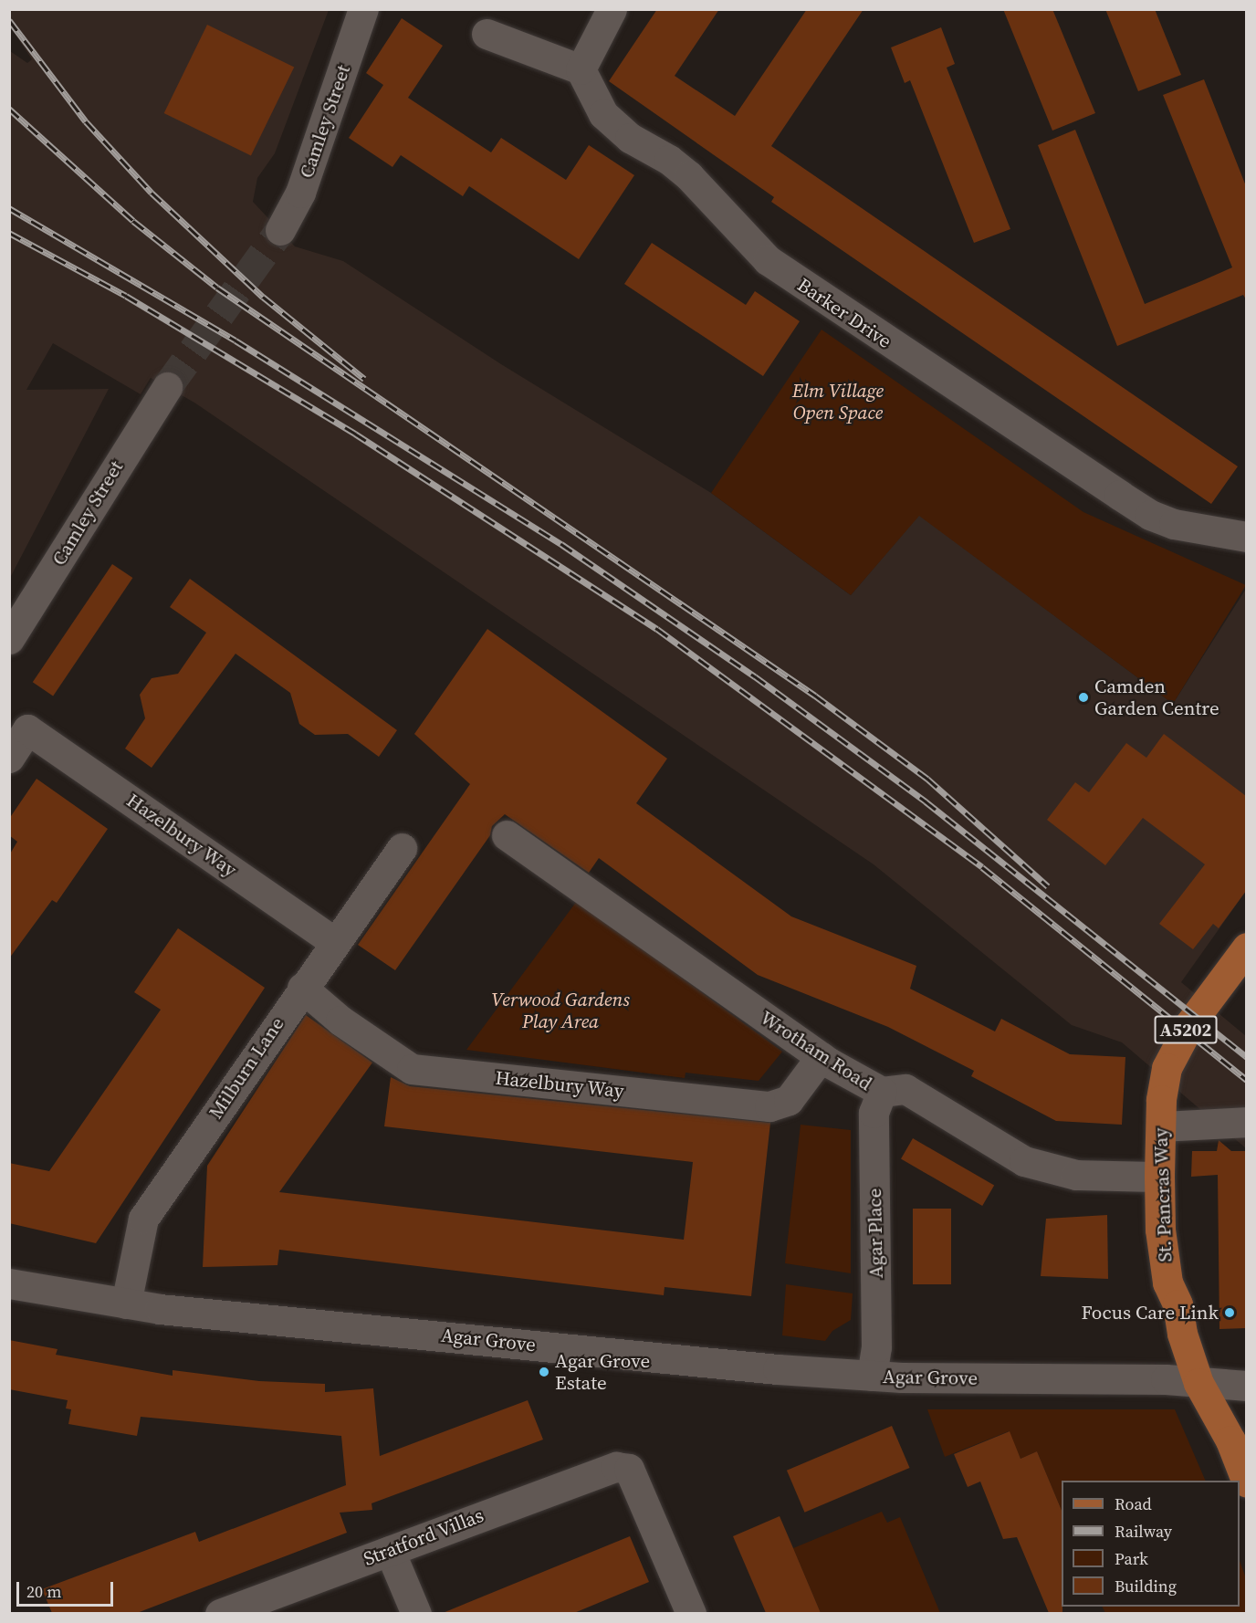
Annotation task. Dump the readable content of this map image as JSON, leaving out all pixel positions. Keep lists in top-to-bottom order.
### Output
{
  "streets": {
    "main road": ["A5202", "St. Pancras Way"],
    "street": [
      "Camley Street",
      "Barker Drive",
      "Hazelbury Way",
      "Wrotham Road",
      "Milburn Lane",
      "Agar Place",
      "Agar Grove",
      "Stratford Villas"
    ]
  },
  "crossings": [
    ["Hazelbury Way", "Wrotham Road"],
    ["Hazelbury Way", "Milburn Lane"],
    ["Wrotham Road", "St. Pancras Way"],
    ["Wrotham Road", "Agar Place"],
    ["Milburn Lane", "Agar Grove"],
    ["St. Pancras Way", "Agar Grove"],
    ["Agar Place", "Agar Grove"]
  ],
  "parks": ["Elm Village Open Space", "Verwood Gardens Play Area"],
  "places": ["Camden Garden Centre", "Focus Care Link", "Agar Grove Estate"],
  "legend": [
    "Road",
    "Railway",
    "Park",
    "Building"
  ],
  "scale_bar": "20 m"
}
